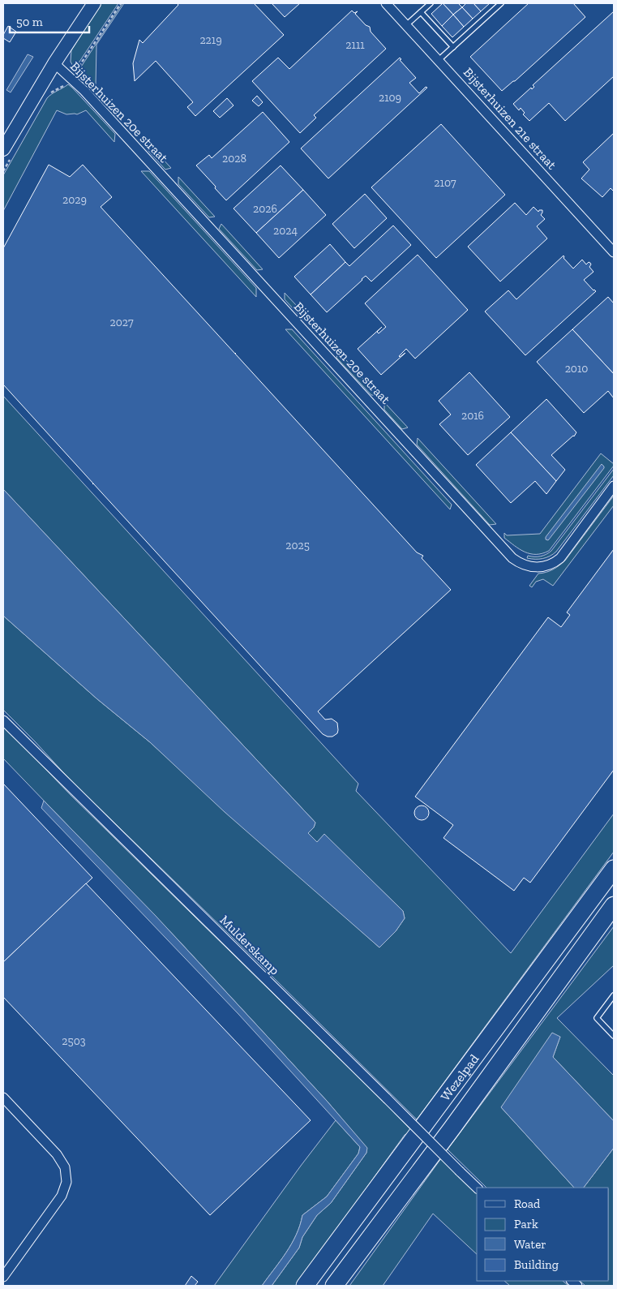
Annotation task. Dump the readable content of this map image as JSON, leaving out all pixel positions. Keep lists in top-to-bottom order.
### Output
{
  "streets": {
    "highway": ["Wezelpad"],
    "street": ["Bijsterhuizen 20e straat", "Bijsterhuizen 21e straat", "Mulderskamp"]
  },
  "house_numbers": [
    "2219",
    "2111",
    "2109",
    "2028",
    "2107",
    "2029",
    "2026",
    "2024",
    "2027",
    "2010",
    "2016",
    "2025",
    "2503"
  ],
  "legend": [
    "Road",
    "Park",
    "Water",
    "Building"
  ],
  "scale_bar": "50 m"
}
